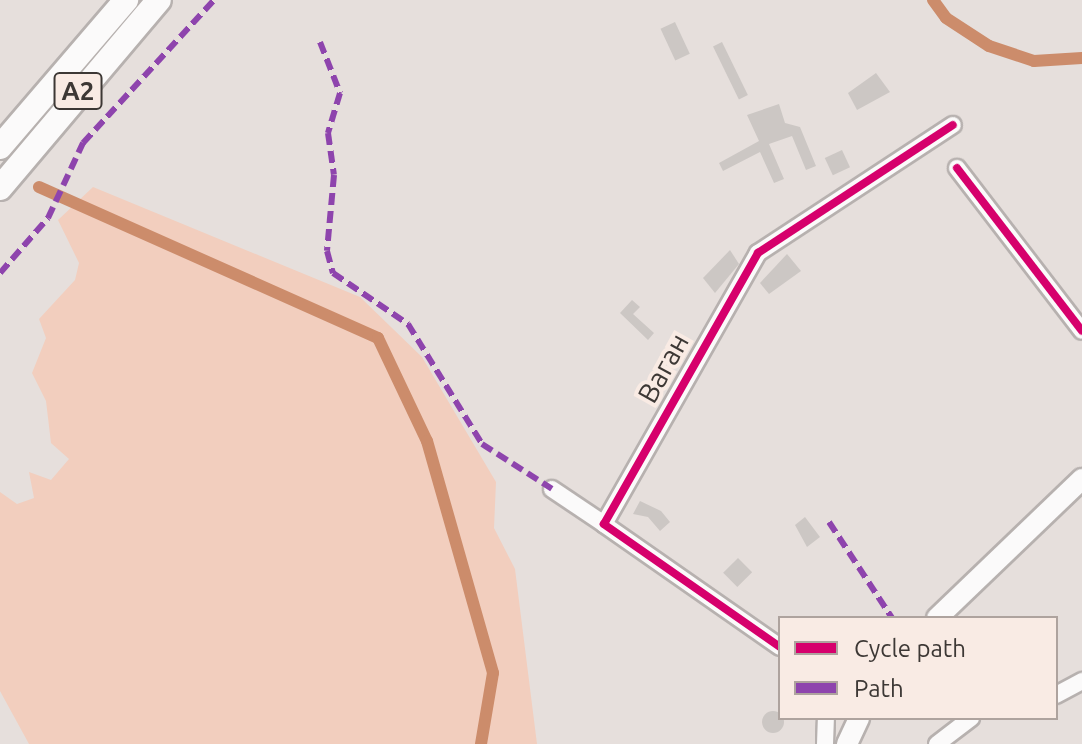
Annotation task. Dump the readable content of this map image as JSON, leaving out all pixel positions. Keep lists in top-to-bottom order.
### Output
{
  "streets": {
    "highway": ["A2"],
    "street": ["Ваган"]
  },
  "legend": ["Cycle path", "Path"]
}
